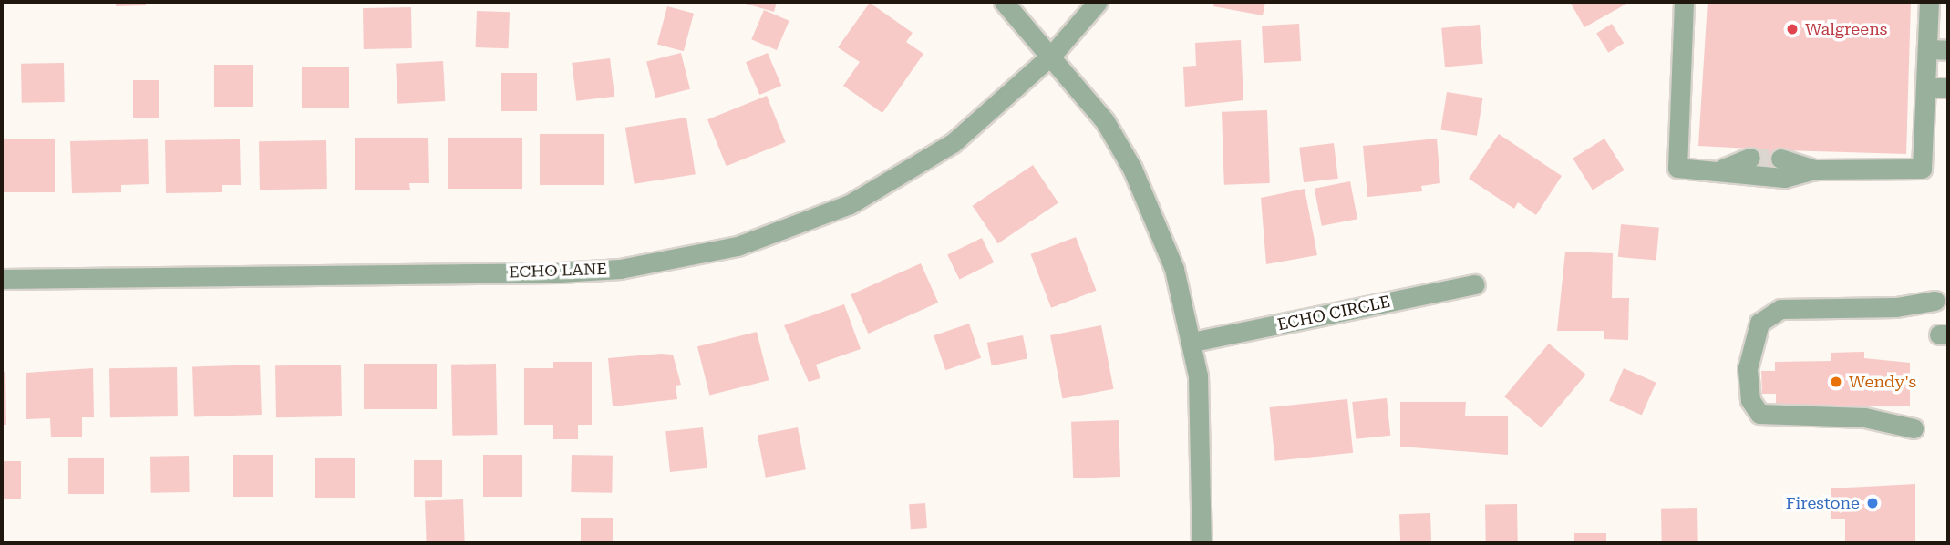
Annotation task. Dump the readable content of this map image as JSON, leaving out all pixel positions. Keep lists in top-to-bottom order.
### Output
{
  "streets": {
    "street": ["ECHO LANE", "ECHO CIRCLE"]
  },
  "places": ["Walgreens", "Wendy's", "Firestone"]
}
